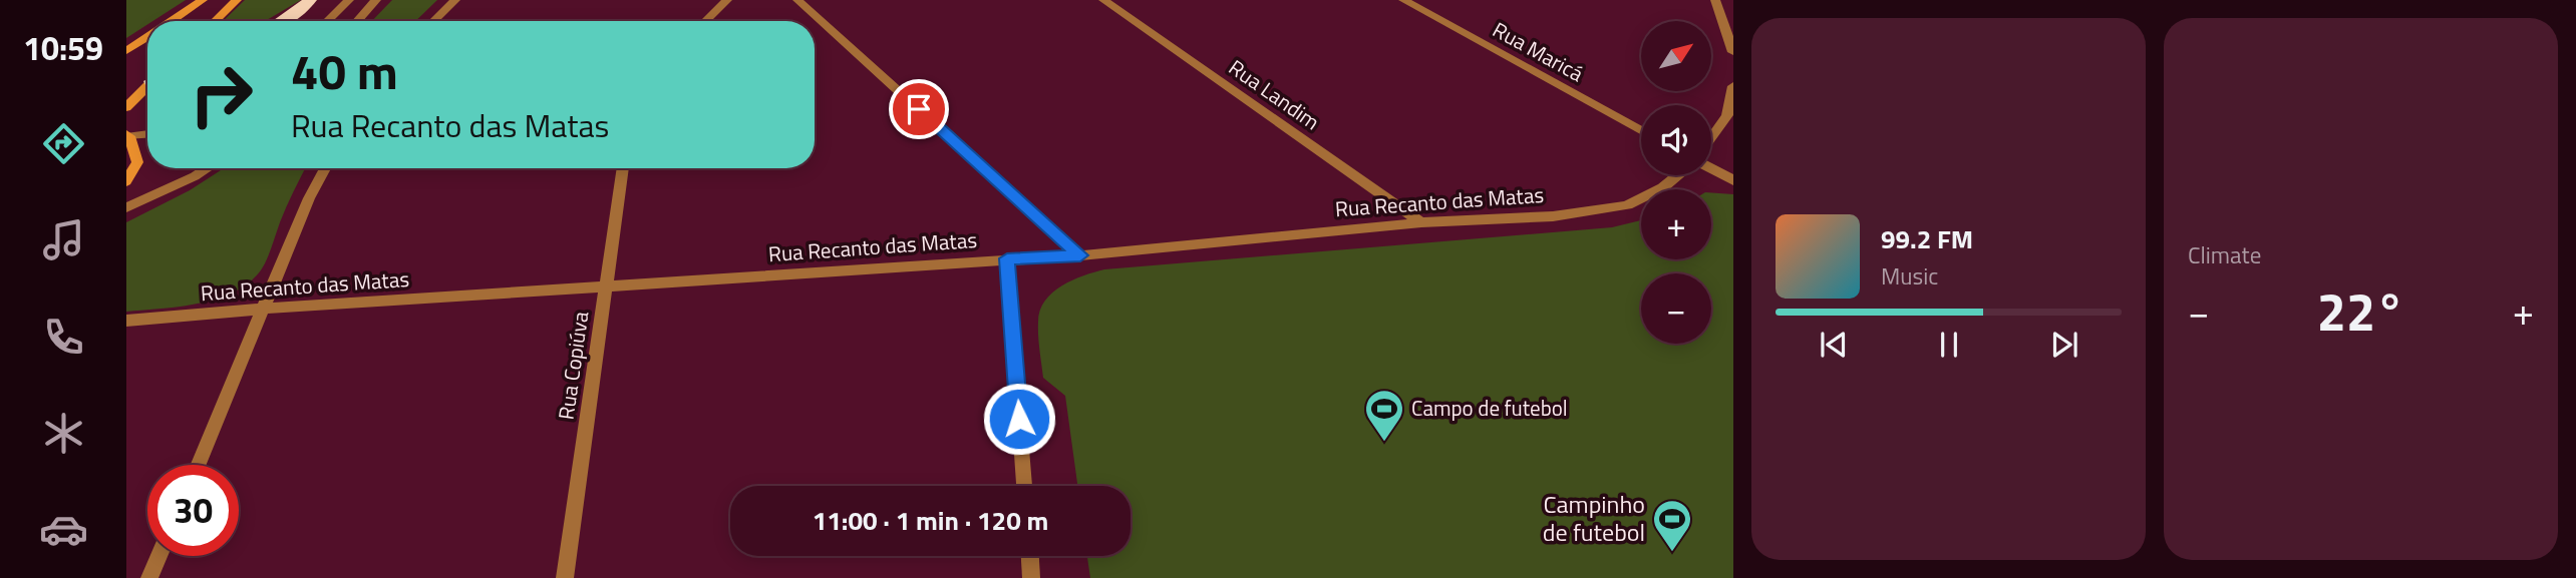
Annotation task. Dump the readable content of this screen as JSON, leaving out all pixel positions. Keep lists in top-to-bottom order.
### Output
{
  "streets": {
    "street": [
      "Rua Maricá",
      "Rua Landim",
      "Rua Recanto das Matas",
      "Rua Copiúva"
    ]
  },
  "crossings": [
    ["Rua Landim", "Rua Recanto das Matas"],
    ["Rua Recanto das Matas", "Rua Copiúva"]
  ],
  "places": {
    "sports": ["Campo de futebol", "Campinho de futebol"]
  },
  "north": "top right",
  "page": {
    "tabs": "10:59",
    "tile": "Climate",
    "map_buttons": ["+", "−"],
    "turn": ["40 m", "Rua Recanto das Matas"],
    "song": ["99.2 FM", "Music"],
    "heat": ["−", "22°", "+"],
    "limit": "30",
    "trip": "11:00 · 1 min · 120 m"
  }
}
